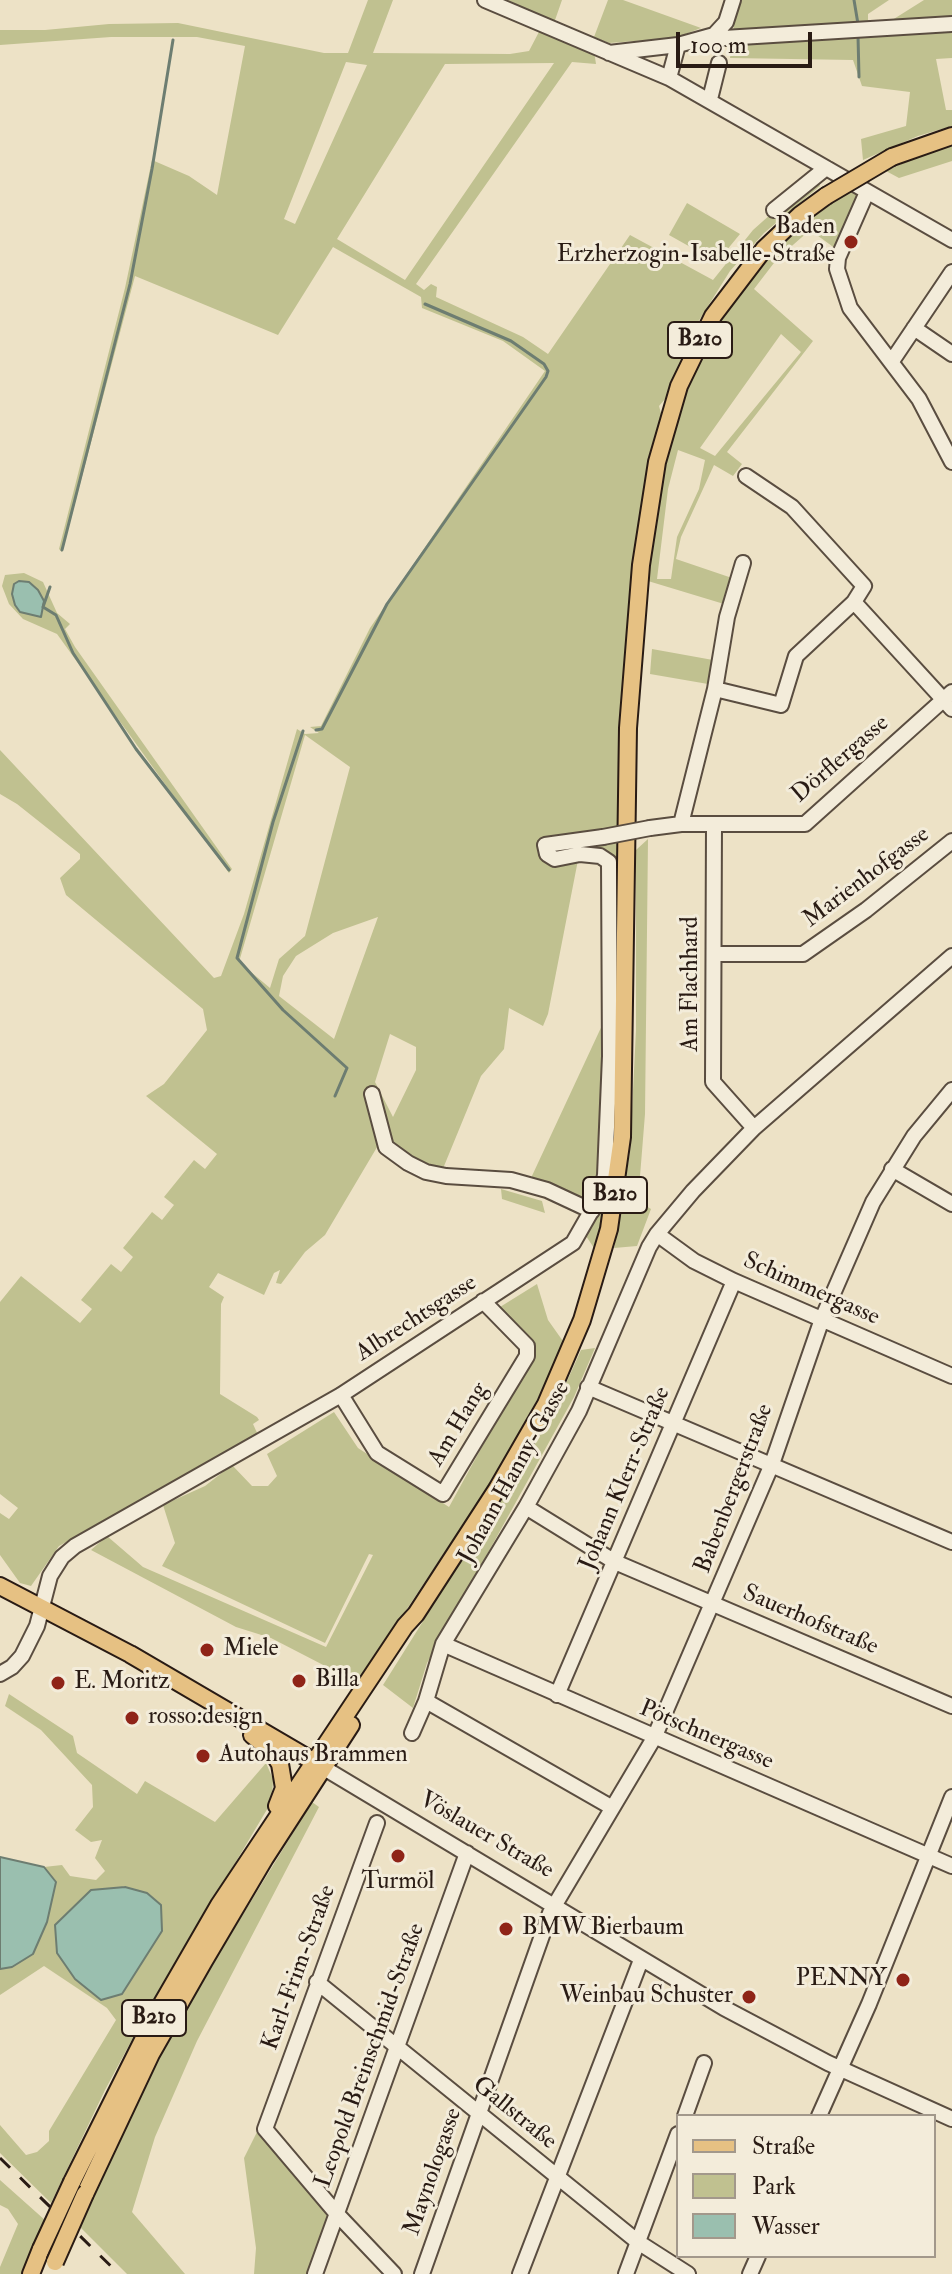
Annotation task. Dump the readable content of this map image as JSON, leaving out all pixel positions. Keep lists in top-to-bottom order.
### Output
{
  "streets": {
    "main road": ["B210", "Vöslauer Straße"],
    "street": [
      "Dörflergasse",
      "Marienhofgasse",
      "Am Flachhard",
      "Schimmergasse",
      "Albrechtsgasse",
      "Am Hang",
      "Johann Hanny-Gasse",
      "Johann Klerr-Straße",
      "Babenbergerstraße",
      "Sauerhofstraße",
      "Pötschnergasse",
      "Karl-Frim-Straße",
      "Leopold Breinschmid-Straße",
      "Gallstraße",
      "Maynologasse"
    ]
  },
  "crossings": [
    ["B210", "Vöslauer Straße"],
    ["Dörflergasse", "Am Flachhard"],
    ["Dörflergasse", "Albrechtsgasse"],
    ["Marienhofgasse", "Am Flachhard"],
    ["Schimmergasse", "Johann Hanny-Gasse"],
    ["Schimmergasse", "Johann Klerr-Straße"],
    ["Schimmergasse", "Babenbergerstraße"],
    ["Albrechtsgasse", "Am Hang"],
    ["Albrechtsgasse", "Vöslauer Straße"],
    ["Johann Hanny-Gasse", "Sauerhofstraße"],
    ["Johann Hanny-Gasse", "Pötschnergasse"],
    ["Johann Klerr-Straße", "Sauerhofstraße"],
    ["Johann Klerr-Straße", "Pötschnergasse"],
    ["Babenbergerstraße", "Sauerhofstraße"],
    ["Babenbergerstraße", "Pötschnergasse"],
    ["Babenbergerstraße", "Vöslauer Straße"],
    ["Babenbergerstraße", "Maynologasse"],
    ["Vöslauer Straße", "Leopold Breinschmid-Straße"],
    ["Vöslauer Straße", "Maynologasse"],
    ["Karl-Frim-Straße", "Leopold Breinschmid-Straße"],
    ["Karl-Frim-Straße", "Gallstraße"],
    ["Leopold Breinschmid-Straße", "Gallstraße"],
    ["Gallstraße", "Maynologasse"]
  ],
  "places": [
    "Baden Erzherzogin-Isabelle-Straße",
    "Miele",
    "Billa",
    "E. Moritz",
    "rosso:design",
    "Autohaus Brammen",
    "Turmöl",
    "BMW Bierbaum",
    "PENNY",
    "Weinbau Schuster"
  ],
  "legend": ["Straße", "Park", "Wasser"],
  "scale_bar": "100 m"
}
